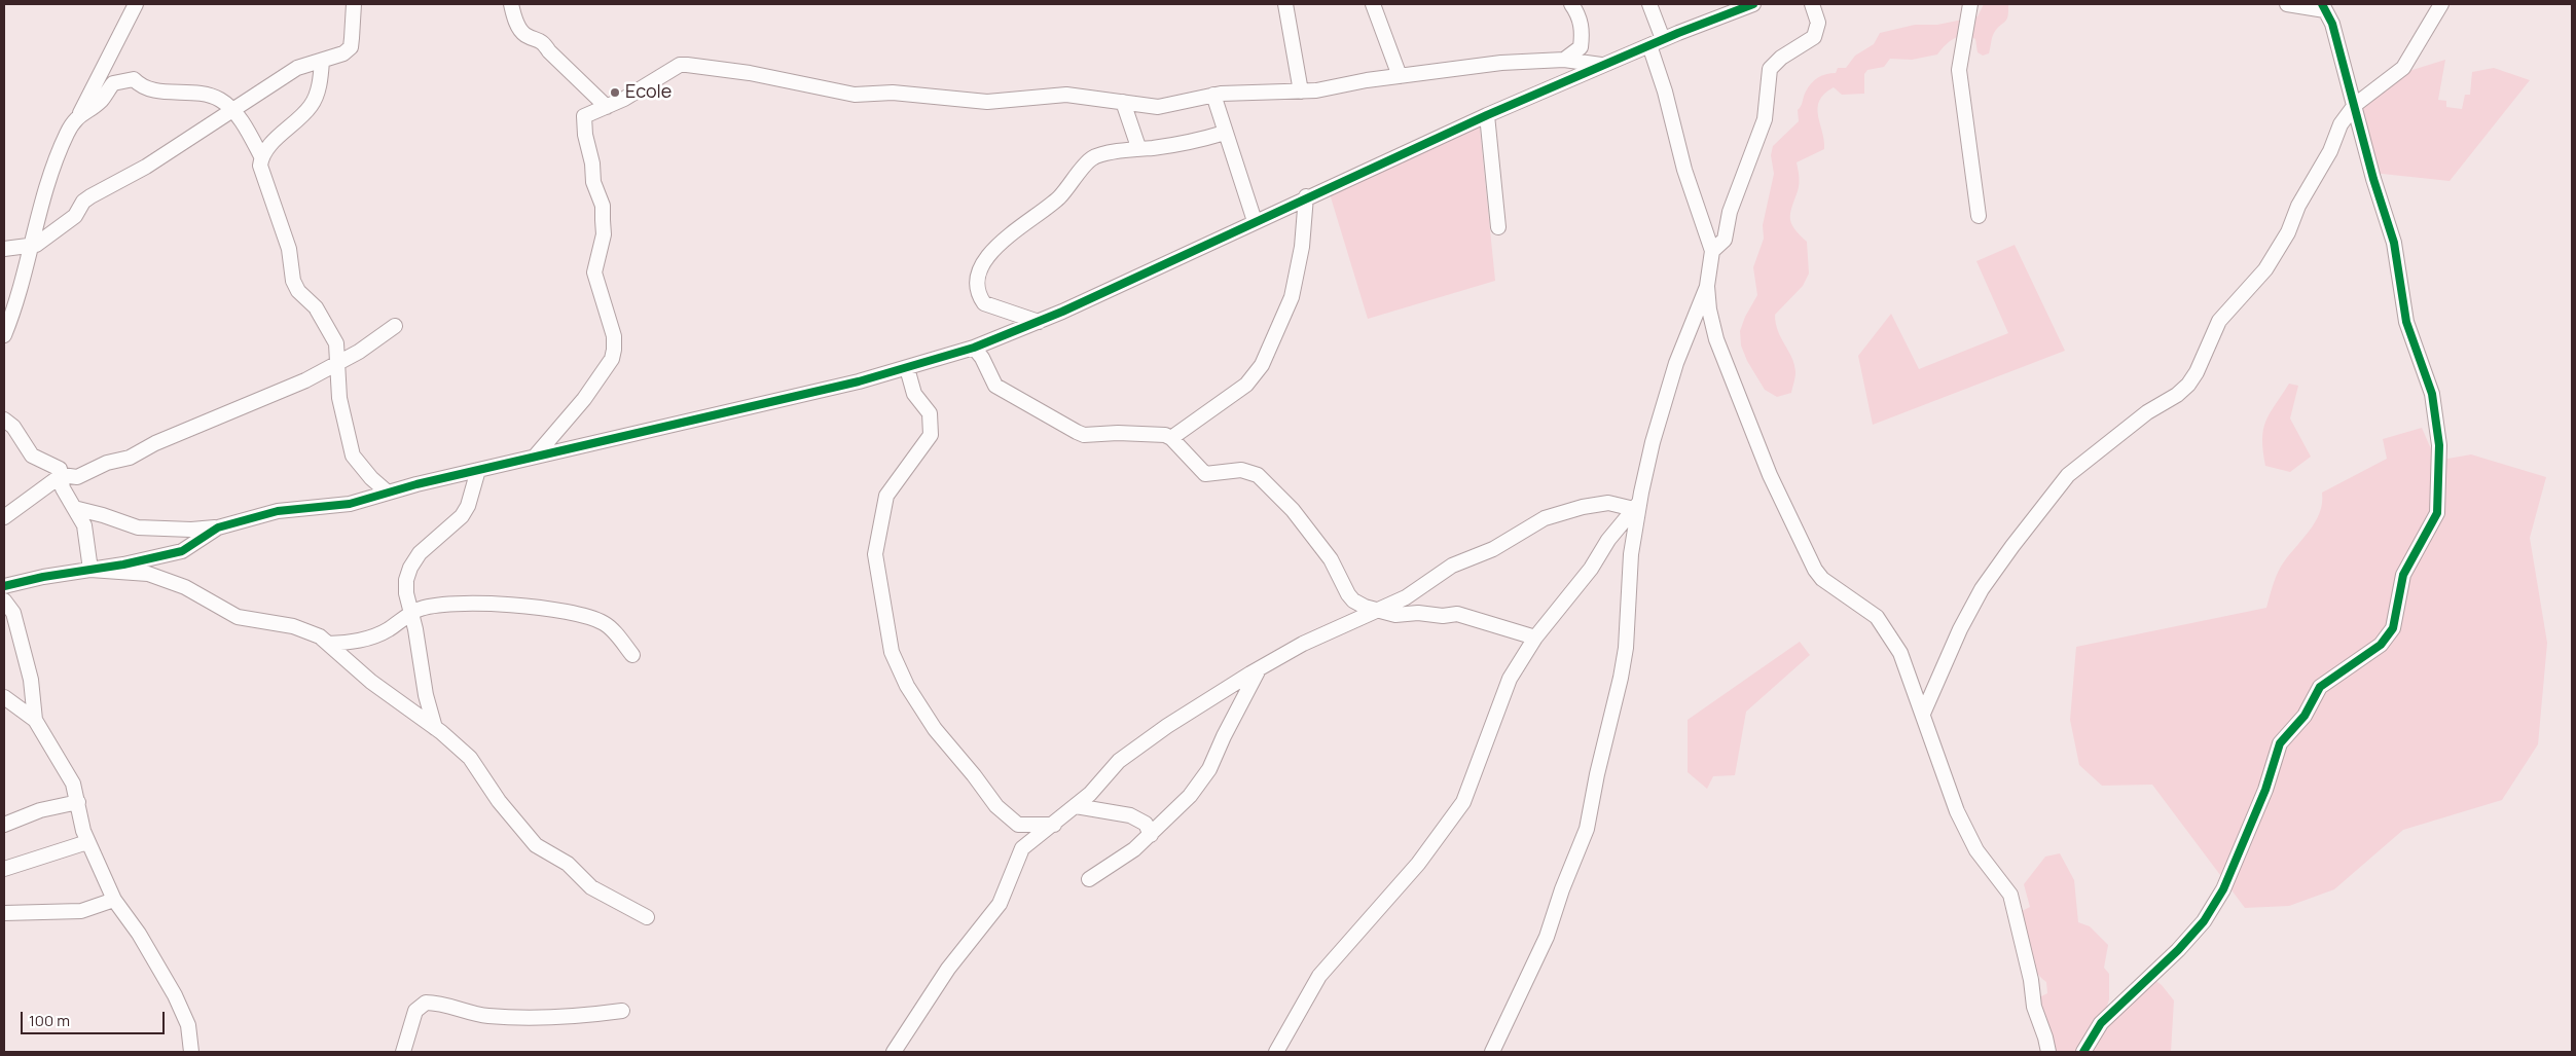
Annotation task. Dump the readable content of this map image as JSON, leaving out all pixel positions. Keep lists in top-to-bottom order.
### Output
{
  "places": ["Ecole"],
  "scale_bar": "100 m"
}
